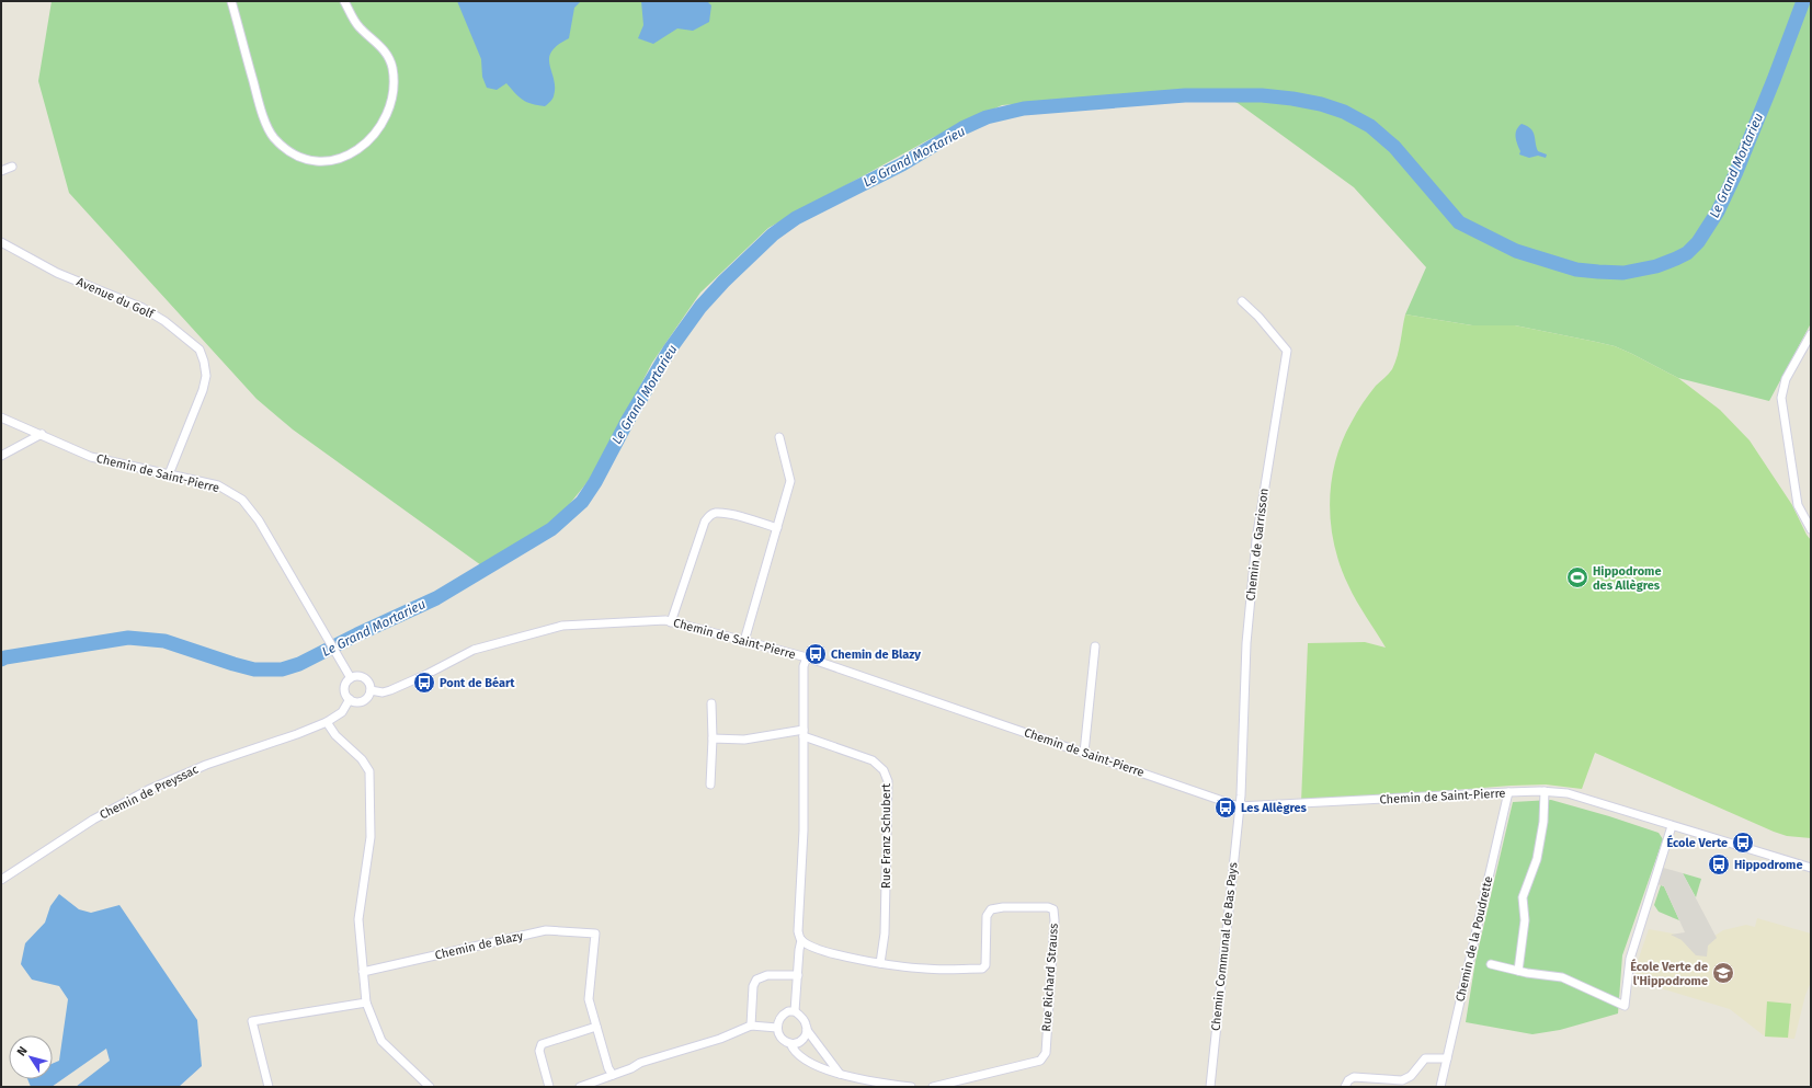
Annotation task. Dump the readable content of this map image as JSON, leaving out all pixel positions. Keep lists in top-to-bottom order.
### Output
{
  "streets": {
    "street": [
      "Avenue du Golf",
      "Chemin de Saint-Pierre",
      "Chemin de Garrisson",
      "Chemin de Preyssac",
      "Rue Franz Schubert",
      "Chemin de la Poudrette",
      "Chemin de Blazy",
      "Chemin Communal de Bas Pays",
      "Rue Richard Strauss"
    ]
  },
  "crossings": [
    ["Avenue du Golf", "Chemin de Saint-Pierre"],
    ["Chemin de Saint-Pierre", "Chemin de Garrisson"],
    ["Chemin de Saint-Pierre", "Chemin de Preyssac"],
    ["Chemin de Saint-Pierre", "Chemin de la Poudrette"],
    ["Chemin de Saint-Pierre", "Chemin Communal de Bas Pays"],
    ["Chemin de Garrisson", "Chemin Communal de Bas Pays"],
    ["Rue Franz Schubert", "Rue Richard Strauss"]
  ],
  "water": ["Le Grand Mortarieu"],
  "places": {
    "sports": ["Hippodrome des Allègres"],
    "bus stop": [
      "Chemin de Blazy",
      "Pont de Béart",
      "Les Allègres",
      "École Verte",
      "Hippodrome"
    ],
    "school or university": ["École Verte de l'Hippodrome"]
  },
  "north": "top left"
}
